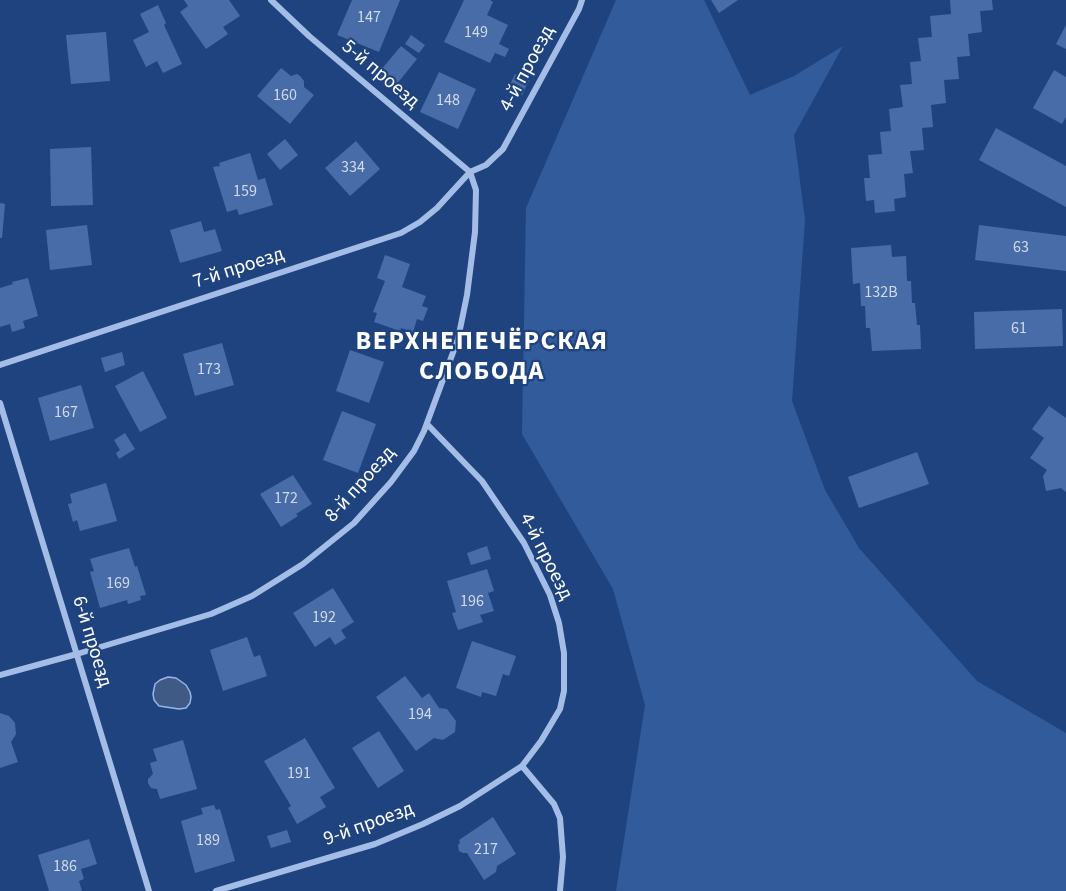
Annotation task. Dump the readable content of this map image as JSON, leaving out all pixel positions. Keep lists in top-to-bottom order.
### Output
{
  "streets": {
    "street": [
      "4-й проезд",
      "5-й проезд",
      "7-й проезд",
      "8-й проезд",
      "6-й проезд",
      "9-й проезд"
    ]
  },
  "crossings": [
    ["4-й проезд", "5-й проезд"],
    ["4-й проезд", "7-й проезд"],
    ["4-й проезд", "8-й проезд"],
    ["4-й проезд", "9-й проезд"],
    ["5-й проезд", "7-й проезд"],
    ["5-й проезд", "8-й проезд"],
    ["7-й проезд", "8-й проезд"],
    ["8-й проезд", "6-й проезд"]
  ],
  "districts": ["ВЕРХНЕПЕЧЁРСКАЯ СЛОБОДА"],
  "house_numbers": [
    "147",
    "149",
    "160",
    "148",
    "334",
    "159",
    "63",
    "132В",
    "61",
    "173",
    "167",
    "172",
    "169",
    "196",
    "192",
    "194",
    "191",
    "189",
    "217",
    "186"
  ]
}
